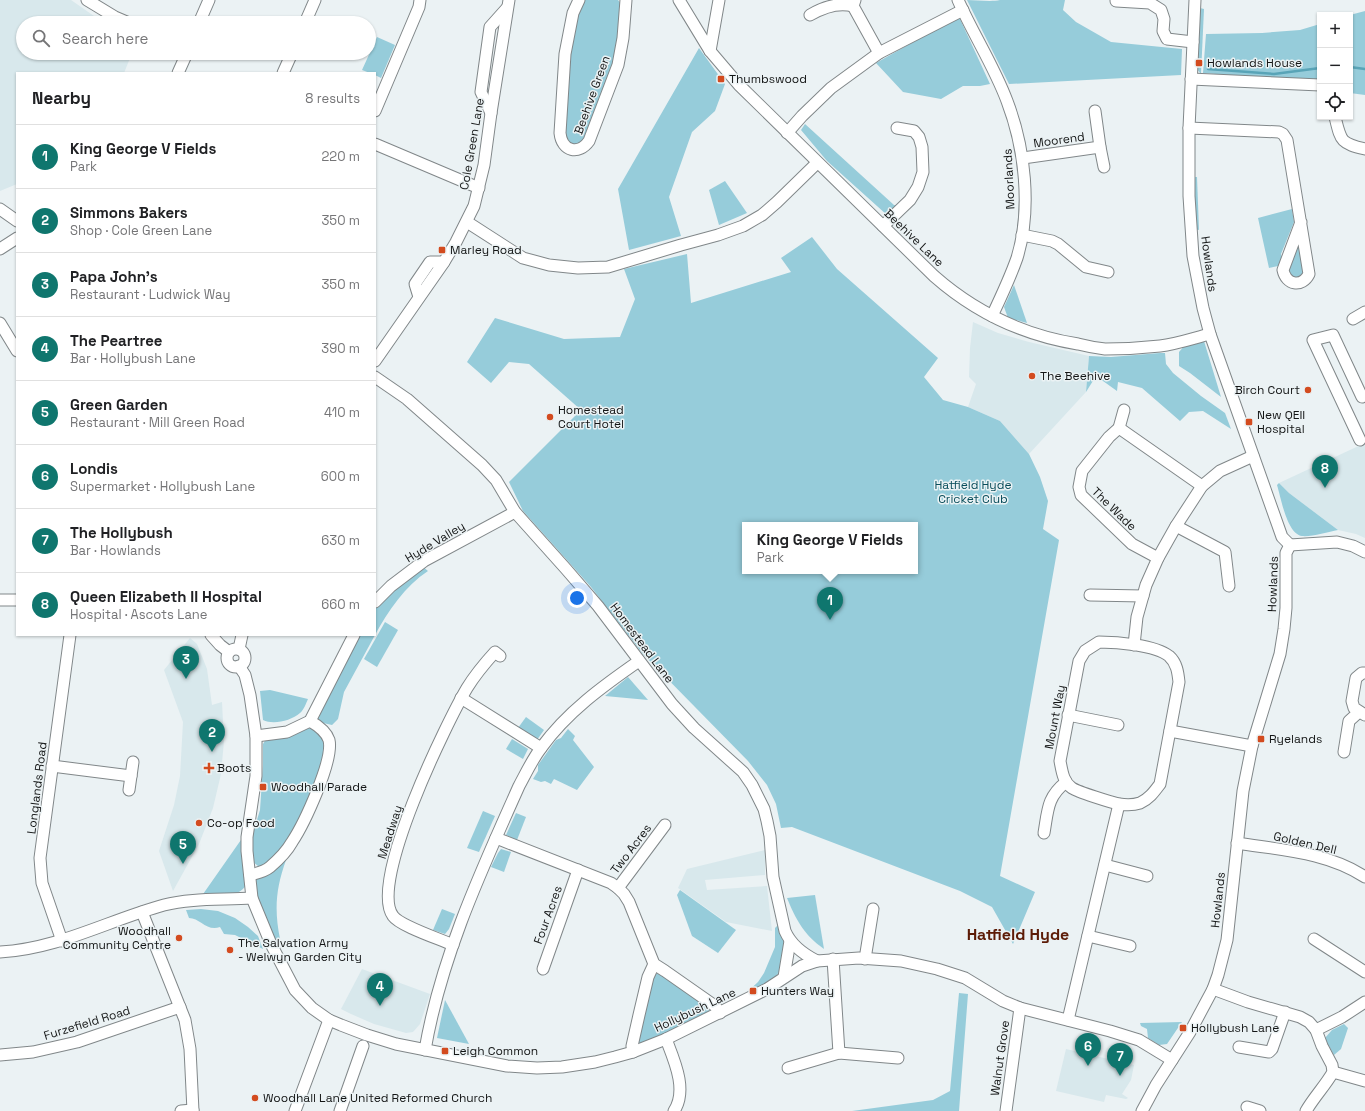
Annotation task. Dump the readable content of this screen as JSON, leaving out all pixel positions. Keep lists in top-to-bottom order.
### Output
{
  "streets": {
    "street": [
      "Beehive Green",
      "Moorend",
      "Cole Green Lane",
      "Moorlands",
      "Beehive Lane",
      "Howlands",
      "The Wade",
      "Hyde Valley",
      "Homestead Lane",
      "Mount Way",
      "Longlands Road",
      "Meadway",
      "Golden Dell",
      "Two Acres",
      "Four Acres",
      "Hollybush Lane",
      "Furzefield Road",
      "Walnut Grove"
    ]
  },
  "crossings": [
    ["Moorend", "Moorlands"],
    ["Moorlands", "Beehive Lane"],
    ["Beehive Lane", "Howlands"],
    ["Howlands", "Golden Dell"],
    ["Howlands", "Hollybush Lane"],
    ["Hyde Valley", "Homestead Lane"],
    ["Homestead Lane", "Hollybush Lane"],
    ["Hollybush Lane", "Walnut Grove"]
  ],
  "districts": ["Hatfield Hyde"],
  "parks": ["Hatfield Hyde Cricket Club"],
  "places": {
    "transit": [
      "Howlands House",
      "Thumbswood",
      "Marley Road",
      "New QEII Hospital",
      "Ryelands",
      "Woodhall Parade",
      "Hunters Way",
      "Hollybush Lane",
      "Leigh Common"
    ],
    "other": [
      "The Beehive",
      "Birch Court",
      "Homestead Court Hotel",
      "Co-op Food",
      "Woodhall Community Centre",
      "The Salvation Army - Welwyn Garden City",
      "Woodhall Lane United Reformed Church"
    ],
    "health": ["Boots"]
  },
  "page": {
    "map_buttons": ["+", "−"],
    "search": "Search here",
    "heading": ["Nearby", "8 results"],
    "list": [
      {
        "mark": "1",
        "name": "King George V Fields",
        "note": "Park",
        "value": "220 m"
      },
      {
        "mark": "2",
        "name": "Simmons Bakers",
        "note": "Shop · Cole Green Lane",
        "value": "350 m"
      },
      {
        "mark": "3",
        "name": "Papa John's",
        "note": "Restaurant · Ludwick Way",
        "value": "350 m"
      },
      {
        "mark": "4",
        "name": "The Peartree",
        "note": "Bar · Hollybush Lane",
        "value": "390 m"
      },
      {
        "mark": "5",
        "name": "Green Garden",
        "note": "Restaurant · Mill Green Road",
        "value": "410 m"
      },
      {
        "mark": "6",
        "name": "Londis",
        "note": "Supermarket · Hollybush Lane",
        "value": "600 m"
      },
      {
        "mark": "7",
        "name": "The Hollybush",
        "note": "Bar · Howlands",
        "value": "630 m"
      },
      {
        "mark": "8",
        "name": "Queen Elizabeth II Hospital",
        "note": "Hospital · Ascots Lane",
        "value": "660 m"
      }
    ],
    "pins": [
      "8",
      "1",
      "3",
      "2",
      "5",
      "4",
      "6",
      "7"
    ],
    "popup": ["King George V Fields", "Park"]
  }
}
